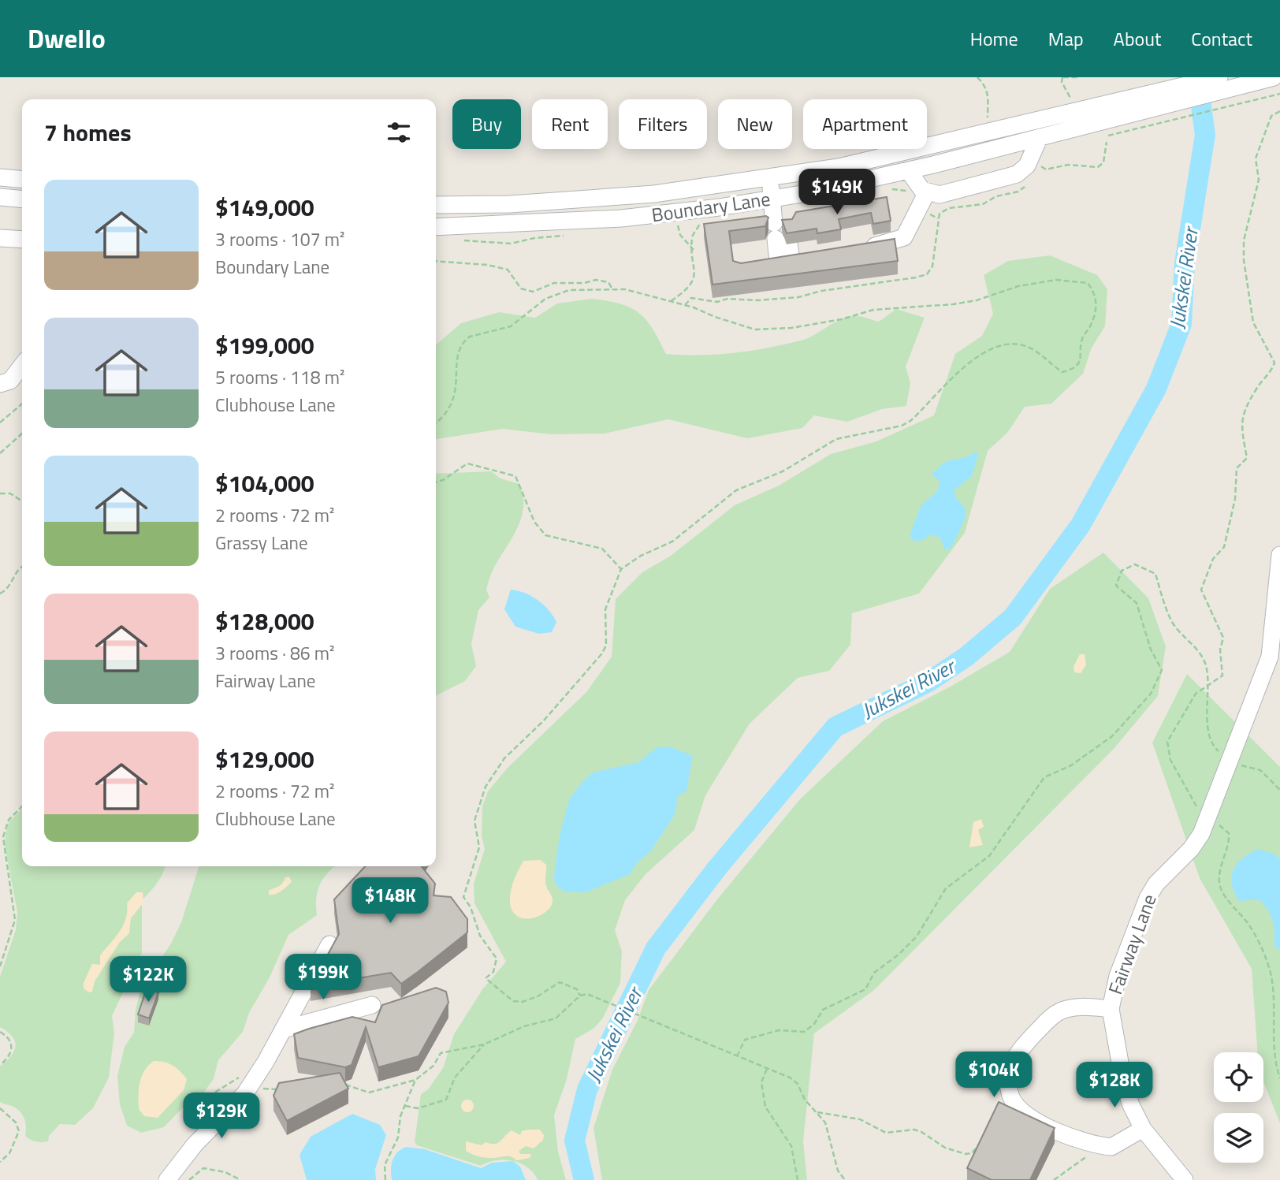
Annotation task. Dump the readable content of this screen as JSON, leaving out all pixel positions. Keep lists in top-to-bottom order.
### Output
{
  "streets": {
    "street": ["Boundary Lane", "Fairway Lane"]
  },
  "water": ["Jukskei River"],
  "page": {
    "header": "Dwello",
    "nav": [
      "Home",
      "Map",
      "About",
      "Contact"
    ],
    "chip": [
      "Buy",
      "Rent",
      "Filters",
      "New",
      "Apartment"
    ],
    "heading": "7 homes",
    "list": [
      {
        "name": "$149,000",
        "note": "3 rooms · 107 m² · Boundary Lane"
      },
      {
        "name": "$199,000",
        "note": "5 rooms · 118 m² · Clubhouse Lane"
      },
      {
        "name": "$104,000",
        "note": "2 rooms · 72 m² · Grassy Lane"
      },
      {
        "name": "$128,000",
        "note": "3 rooms · 86 m² · Fairway Lane"
      },
      {
        "name": "$129,000",
        "note": "2 rooms · 72 m² · Clubhouse Lane"
      }
    ],
    "price": [
      "$149K",
      "$148K",
      "$199K",
      "$122K",
      "$104K",
      "$128K",
      "$129K"
    ]
  }
}
